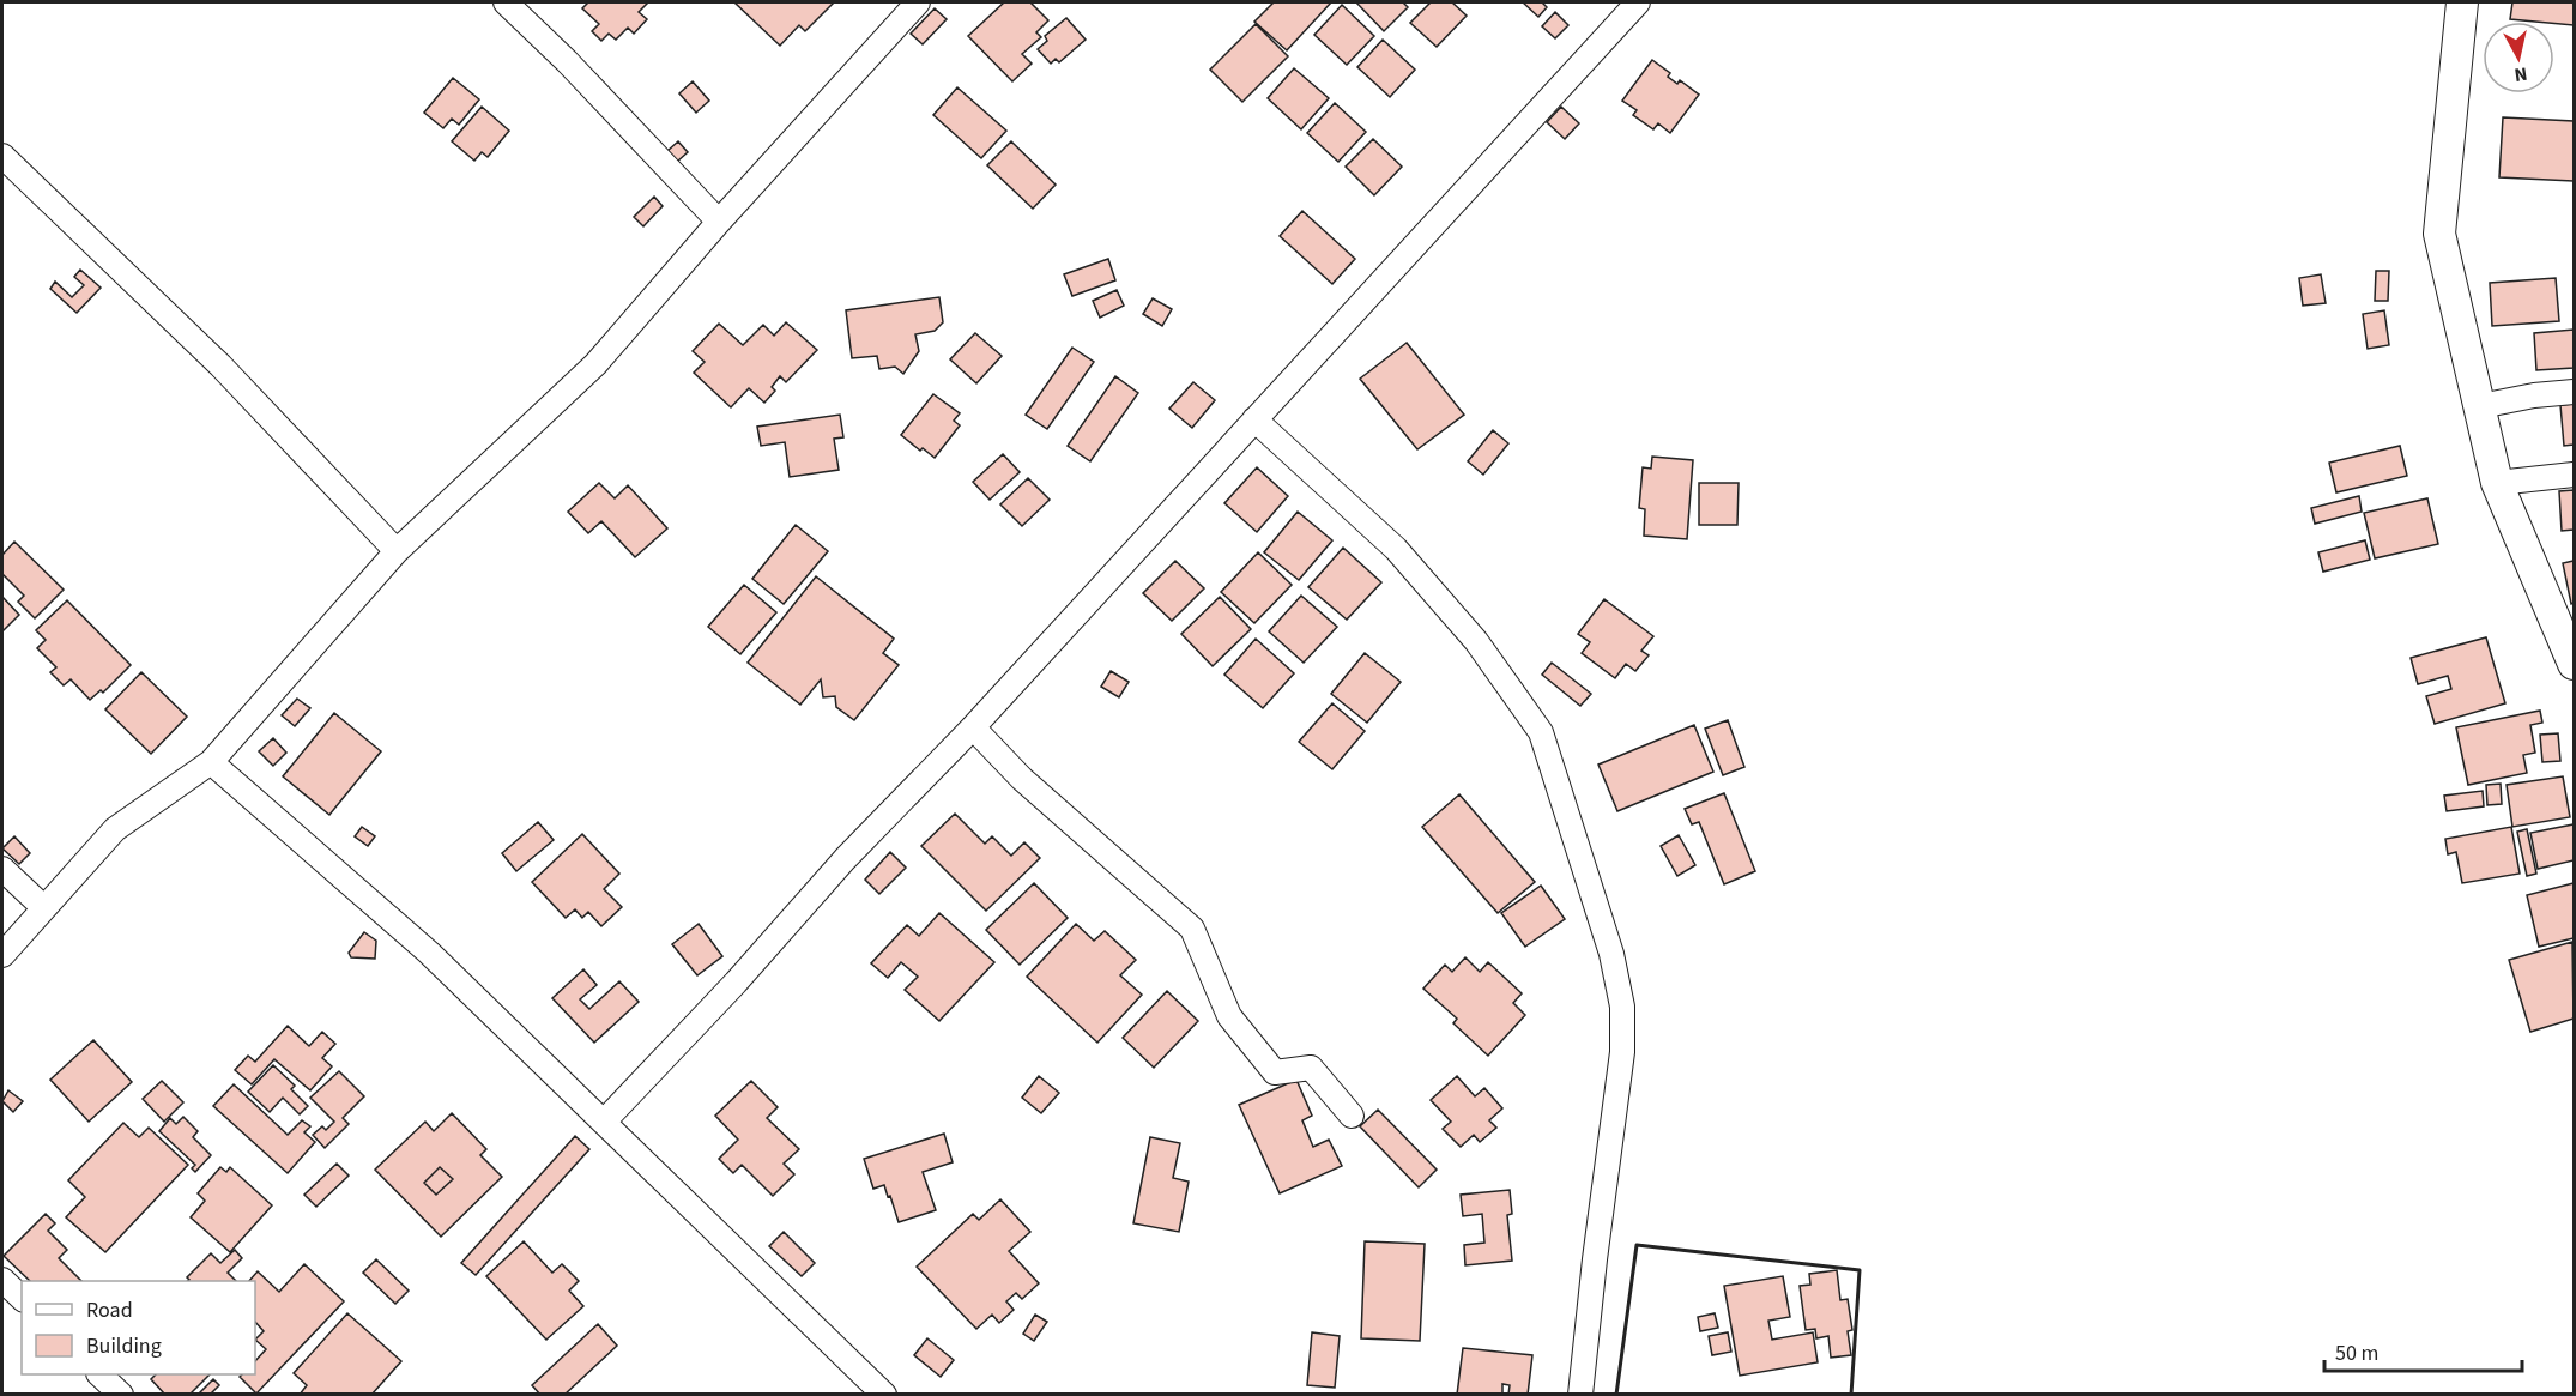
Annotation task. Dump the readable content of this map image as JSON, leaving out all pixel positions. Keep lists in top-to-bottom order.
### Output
{
  "legend": ["Road", "Building"],
  "scale_bar": "50 m",
  "north": "bottom"
}
